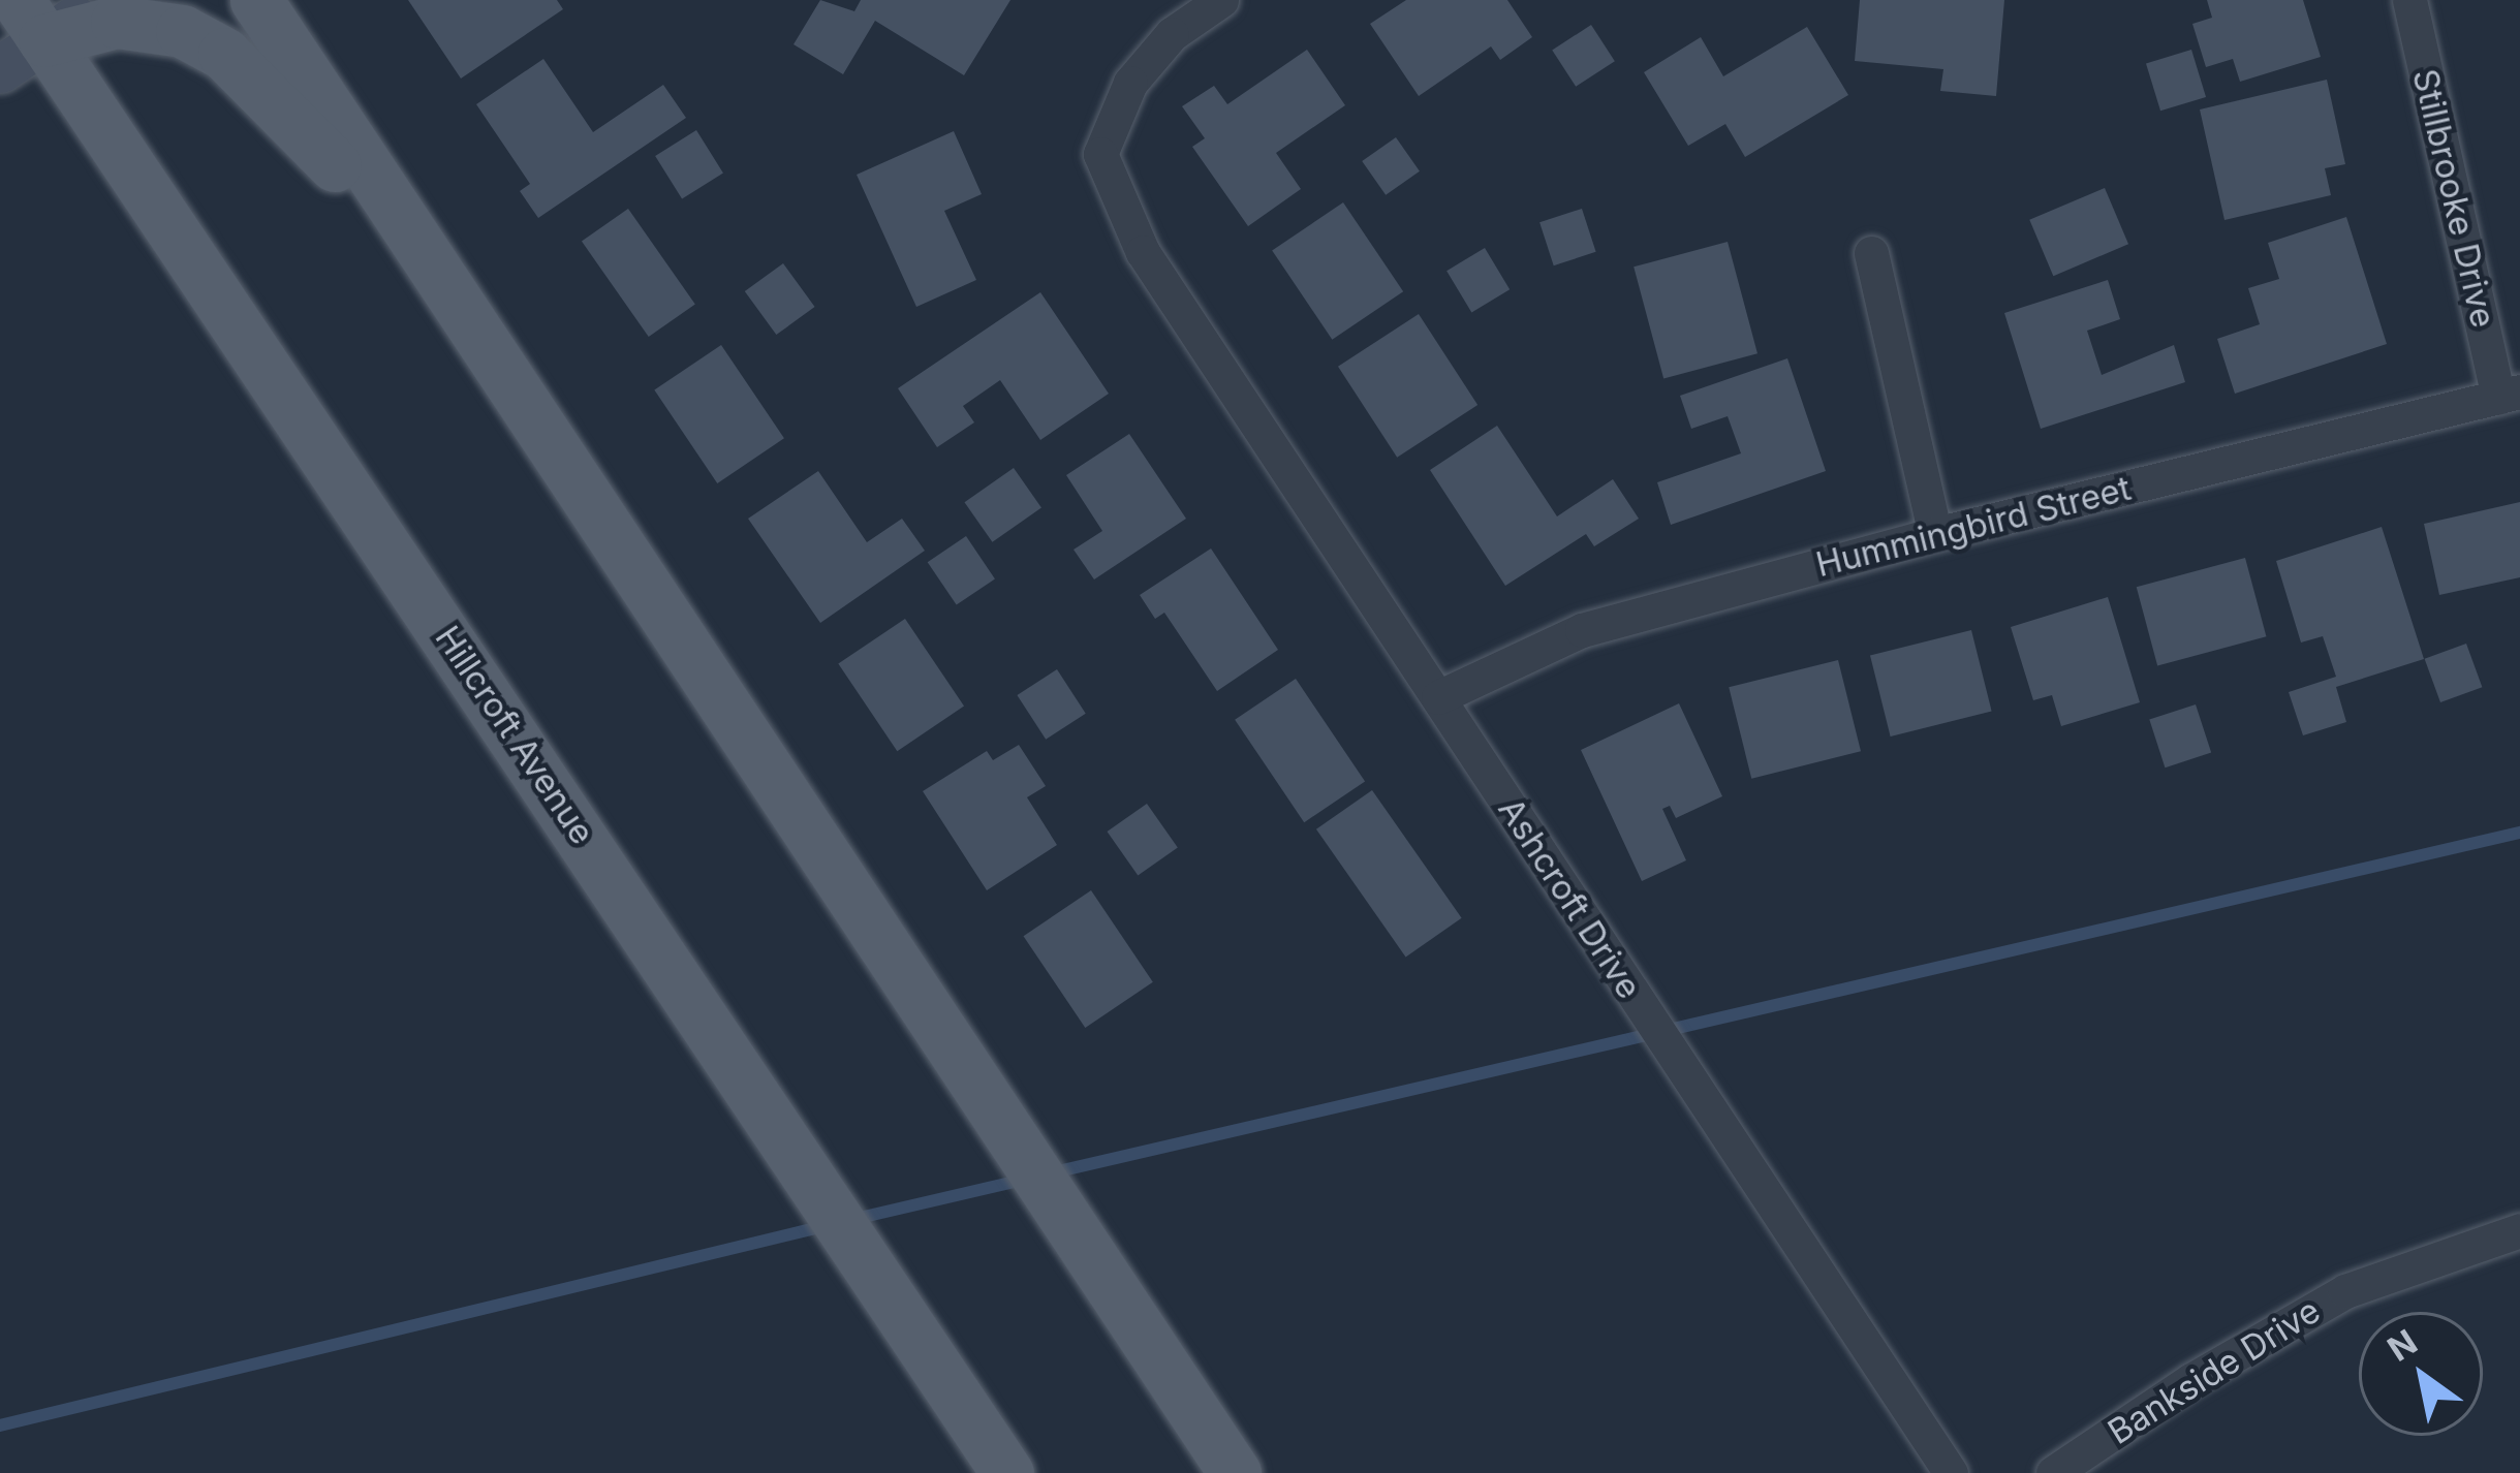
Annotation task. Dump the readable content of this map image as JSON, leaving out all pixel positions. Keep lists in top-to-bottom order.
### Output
{
  "streets": {
    "main road": ["Hillcroft Avenue"],
    "street": [
      "Stillbrooke Drive",
      "Hummingbird Street",
      "Ashcroft Drive",
      "Bankside Drive"
    ]
  },
  "crossings": [
    ["Stillbrooke Drive", "Hummingbird Street"],
    ["Hummingbird Street", "Ashcroft Drive"]
  ],
  "north": "top left"
}
